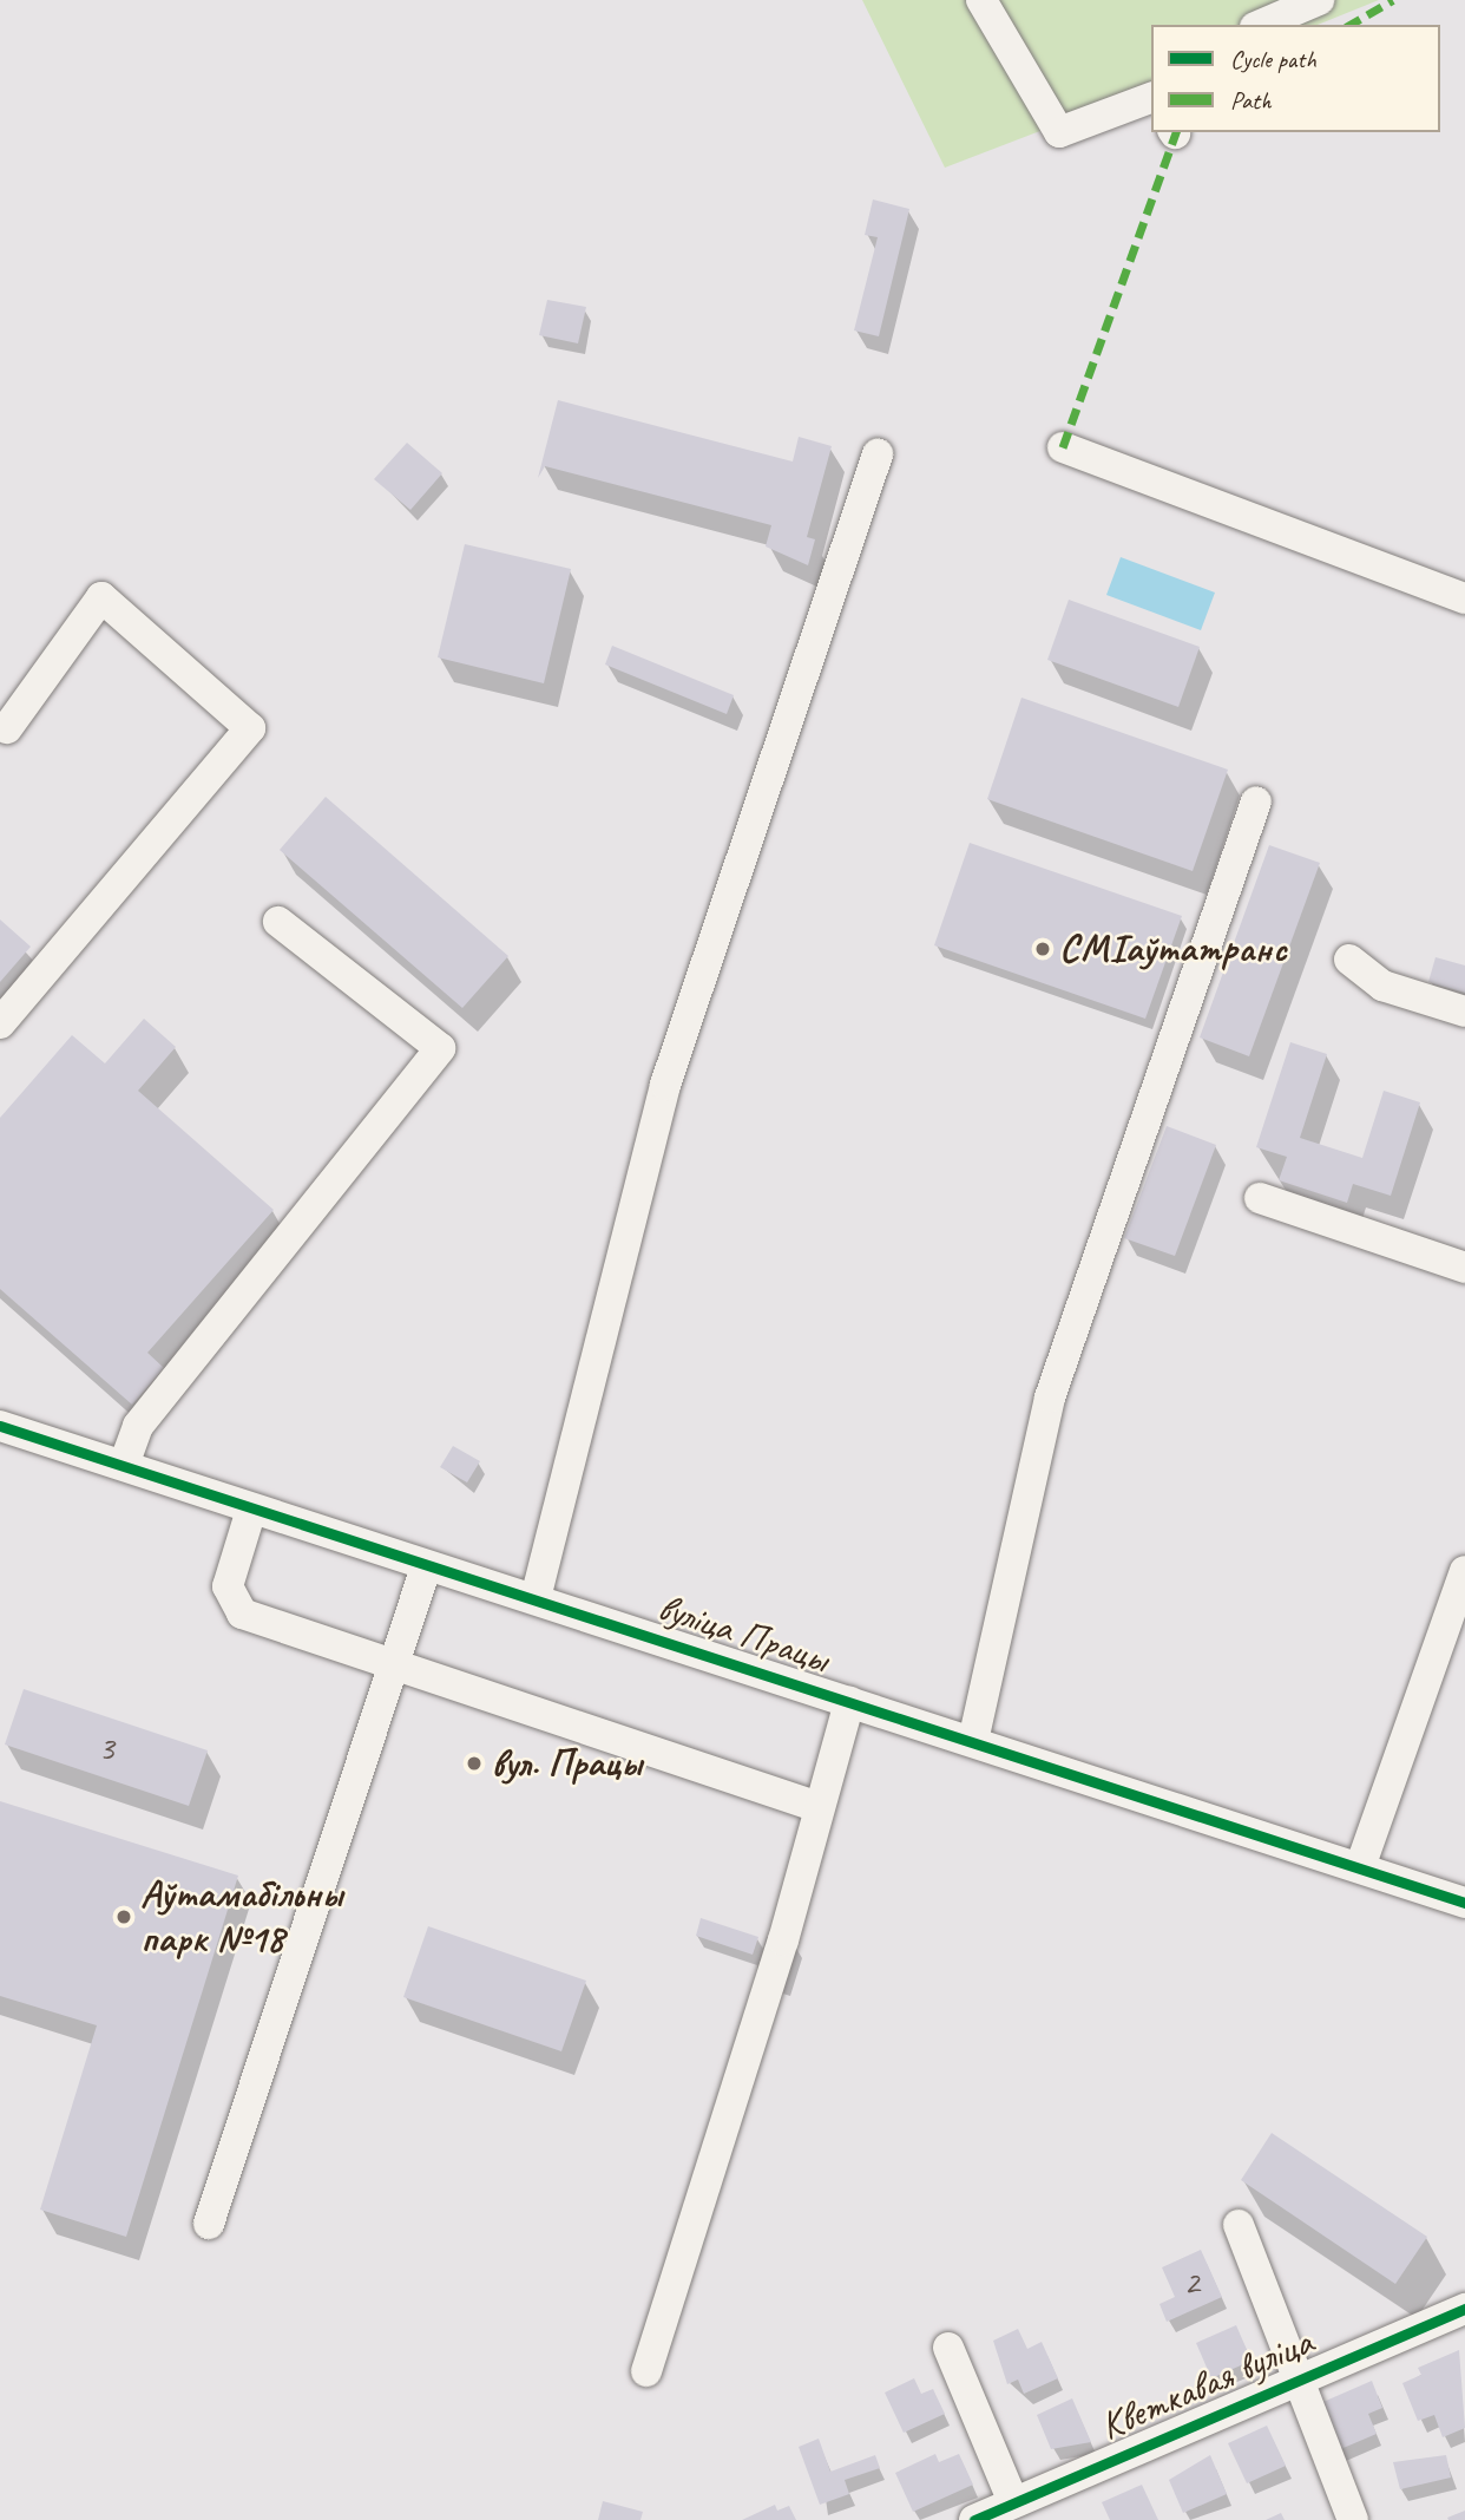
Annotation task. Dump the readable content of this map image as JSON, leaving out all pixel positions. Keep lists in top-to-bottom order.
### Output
{
  "streets": {
    "street": ["вуліца Працы", "Кветкавая вуліца"]
  },
  "places": ["СМІаўтатранс", "вул. Працы", "Аўтамабільны парк №18"],
  "house_numbers": ["3", "2"],
  "legend": ["Cycle path", "Path"]
}
